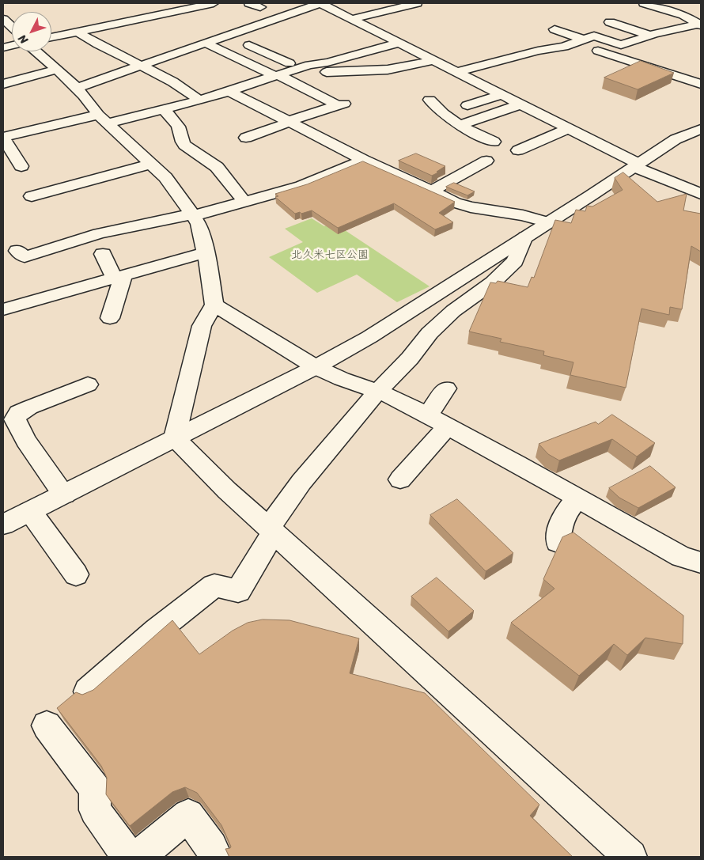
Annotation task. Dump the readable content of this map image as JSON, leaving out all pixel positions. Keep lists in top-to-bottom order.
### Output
{
  "parks": ["北久米七区公園"],
  "north": "bottom left"
}
